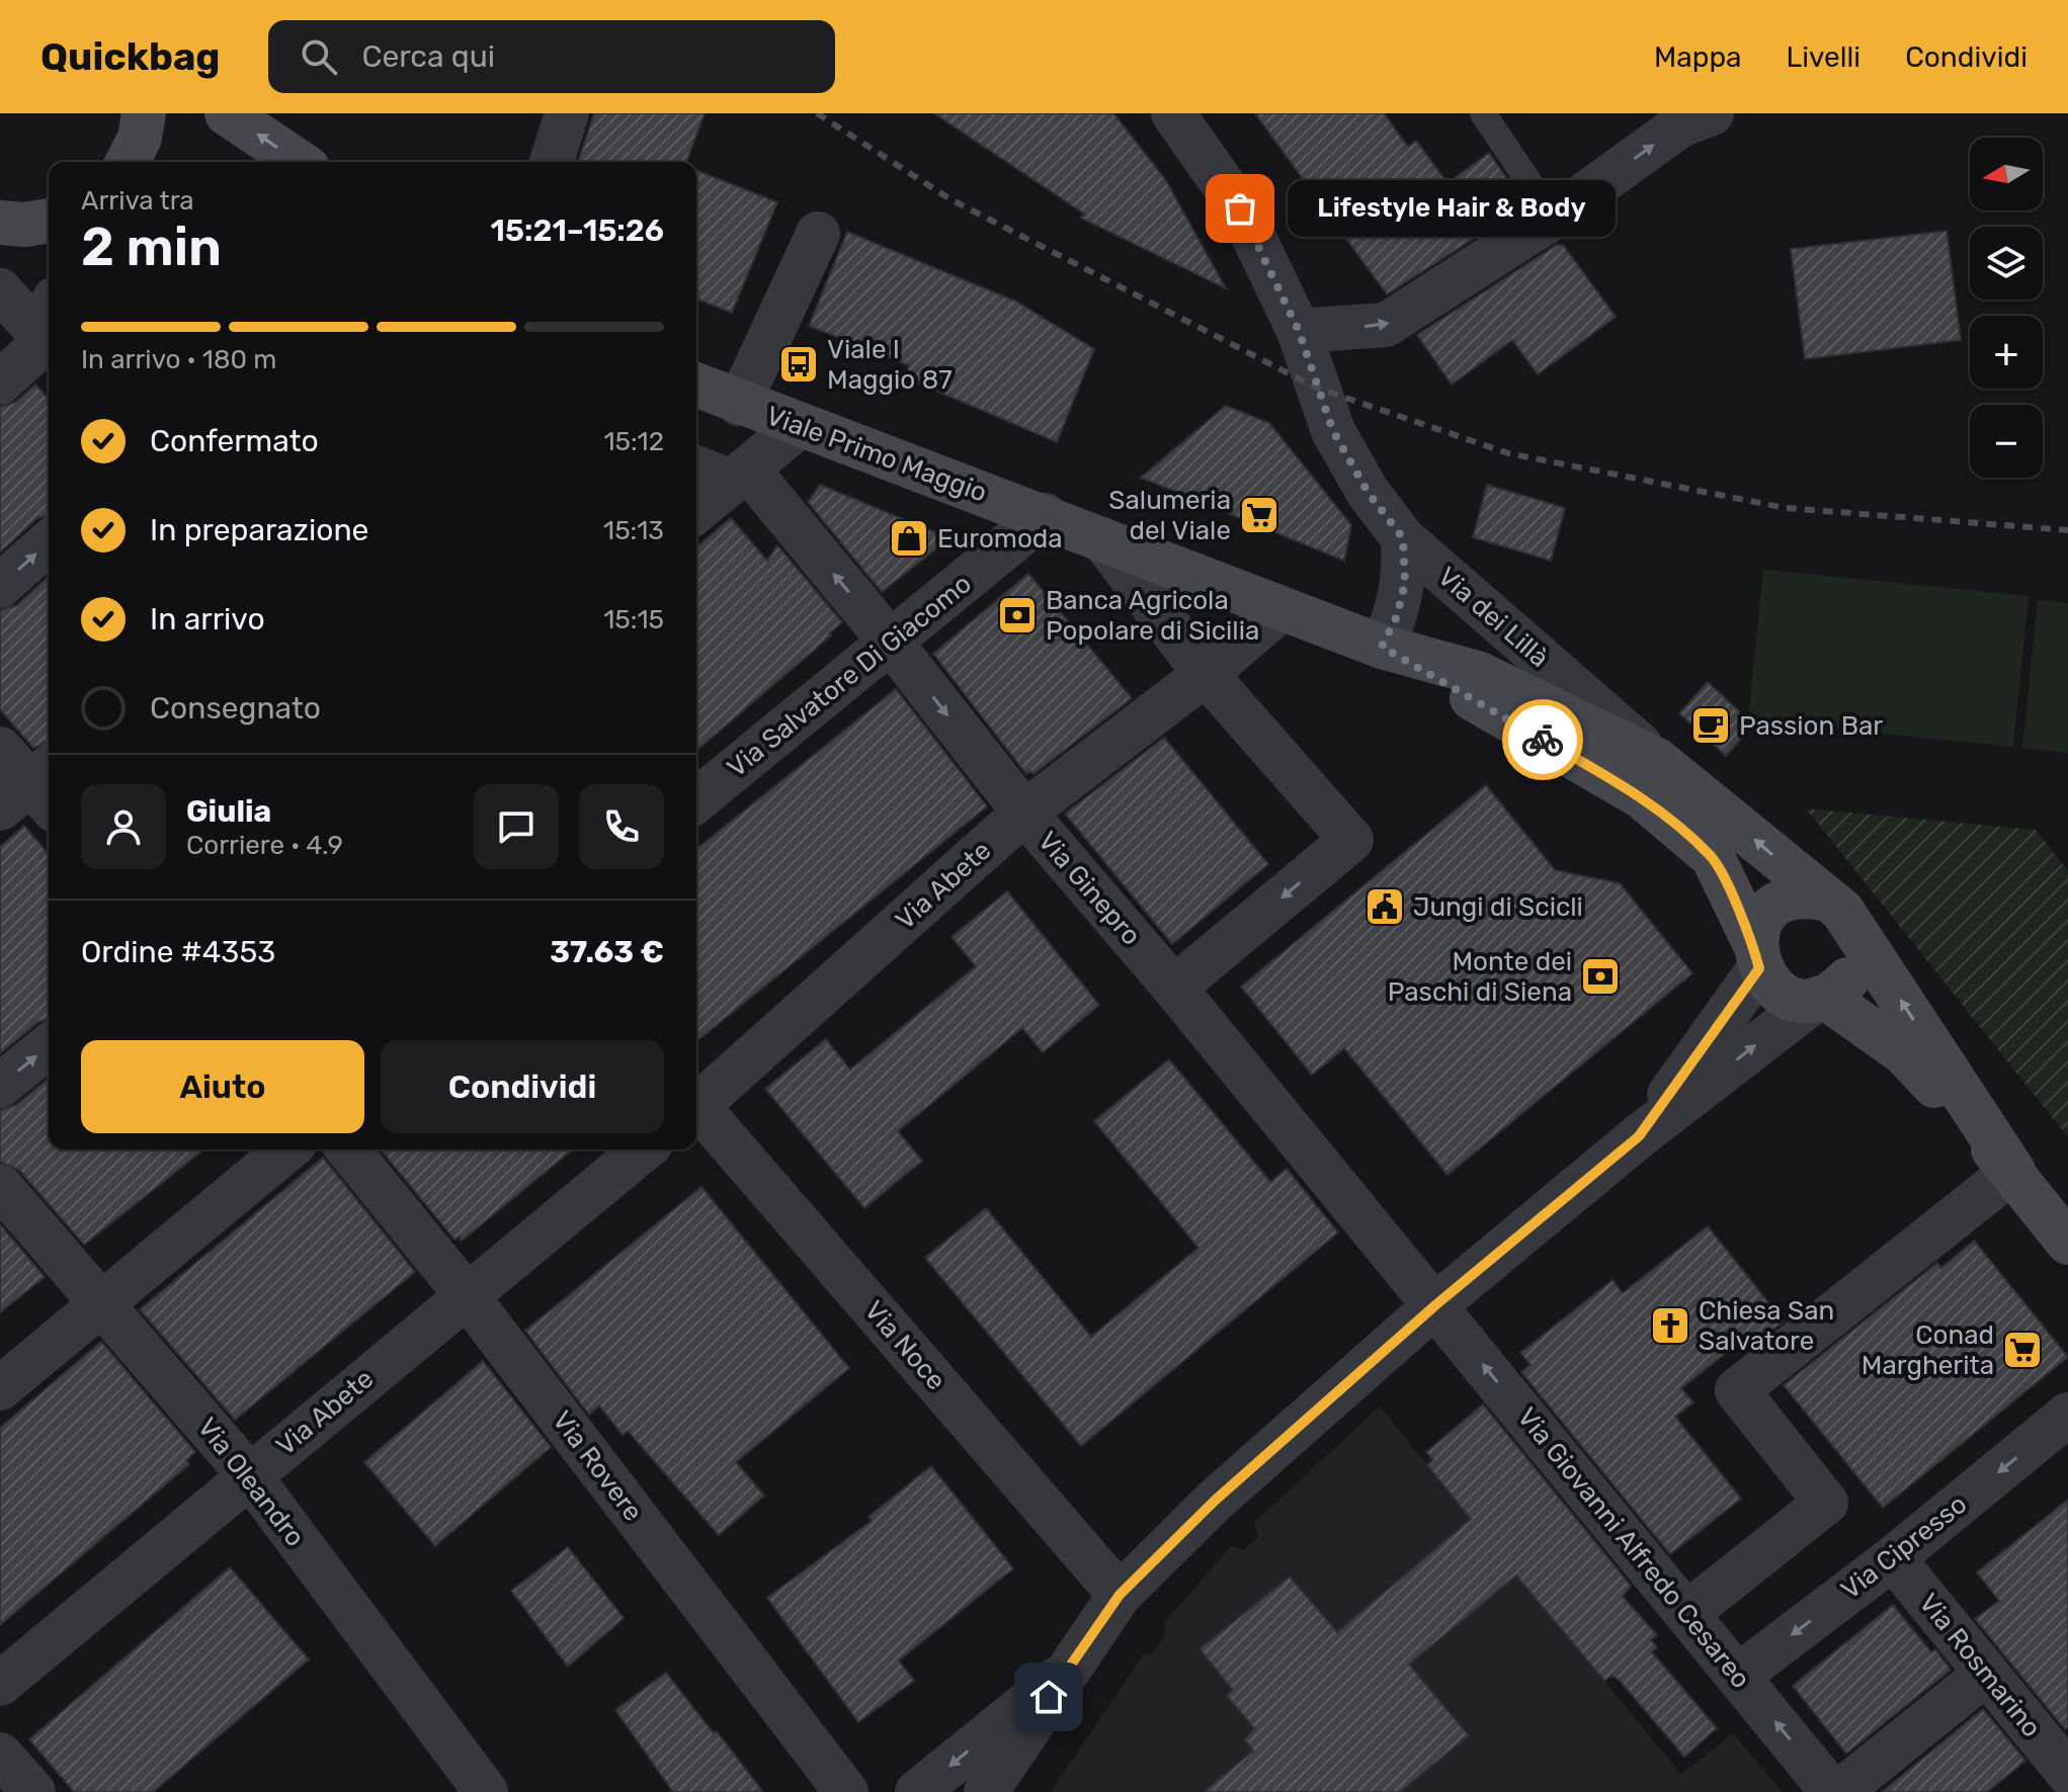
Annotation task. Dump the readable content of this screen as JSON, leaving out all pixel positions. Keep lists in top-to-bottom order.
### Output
{
  "streets": {
    "main road": ["Viale Primo Maggio"],
    "street": [
      "Via dei Lillà",
      "Via Salvatore Di Giacomo",
      "Via Abete",
      "Via Ginepro",
      "Via Noce",
      "Via Rovere",
      "Via Oleandro",
      "Via Cipresso",
      "Via Giovanni Alfredo Cesareo",
      "Via Rosmarino"
    ]
  },
  "crossings": [
    ["Viale Primo Maggio", "Via Salvatore Di Giacomo"],
    ["Viale Primo Maggio", "Via Abete"],
    ["Via Salvatore Di Giacomo", "Via Ginepro"],
    ["Via Abete", "Via Ginepro"],
    ["Via Abete", "Via Rovere"],
    ["Via Abete", "Via Oleandro"],
    ["Via Ginepro", "Via Giovanni Alfredo Cesareo"],
    ["Via Cipresso", "Via Giovanni Alfredo Cesareo"],
    ["Via Cipresso", "Via Rosmarino"]
  ],
  "one_way": ["Via Giovanni Alfredo Cesareo"],
  "places": {
    "other": ["Lifestyle Hair & Body"],
    "bus stop": ["Viale I Maggio 87"],
    "supermarket": ["Salumeria del Viale", "Conad Margherita"],
    "shop": ["Euromoda"],
    "bank": ["Banca Agricola Popolare di Sicilia", "Monte dei Paschi di Siena"],
    "cafe": ["Passion Bar"],
    "public building": ["Jungi di Scicli"],
    "church": ["Chiesa San Salvatore"]
  },
  "north": "left",
  "page": {
    "header": "Quickbag",
    "search": "Cerca qui",
    "nav": ["Mappa", "Livelli", "Condividi"],
    "map_buttons": ["+", "−"],
    "heading": ["2 min", "Arriva tra", "15:21–15:26"],
    "panel": [
      "Giulia",
      "Corriere · 4.9",
      "Ordine #4353",
      "37.63 €"
    ],
    "bubble": "Lifestyle Hair & Body",
    "bar": "In arrivo · 180 m",
    "list": [
      ["Confermato", "15:12"],
      ["In preparazione", "15:13"],
      ["In arrivo", "15:15"],
      "Consegnato"
    ],
    "buttons": ["Aiuto", "Condividi"]
  }
}
